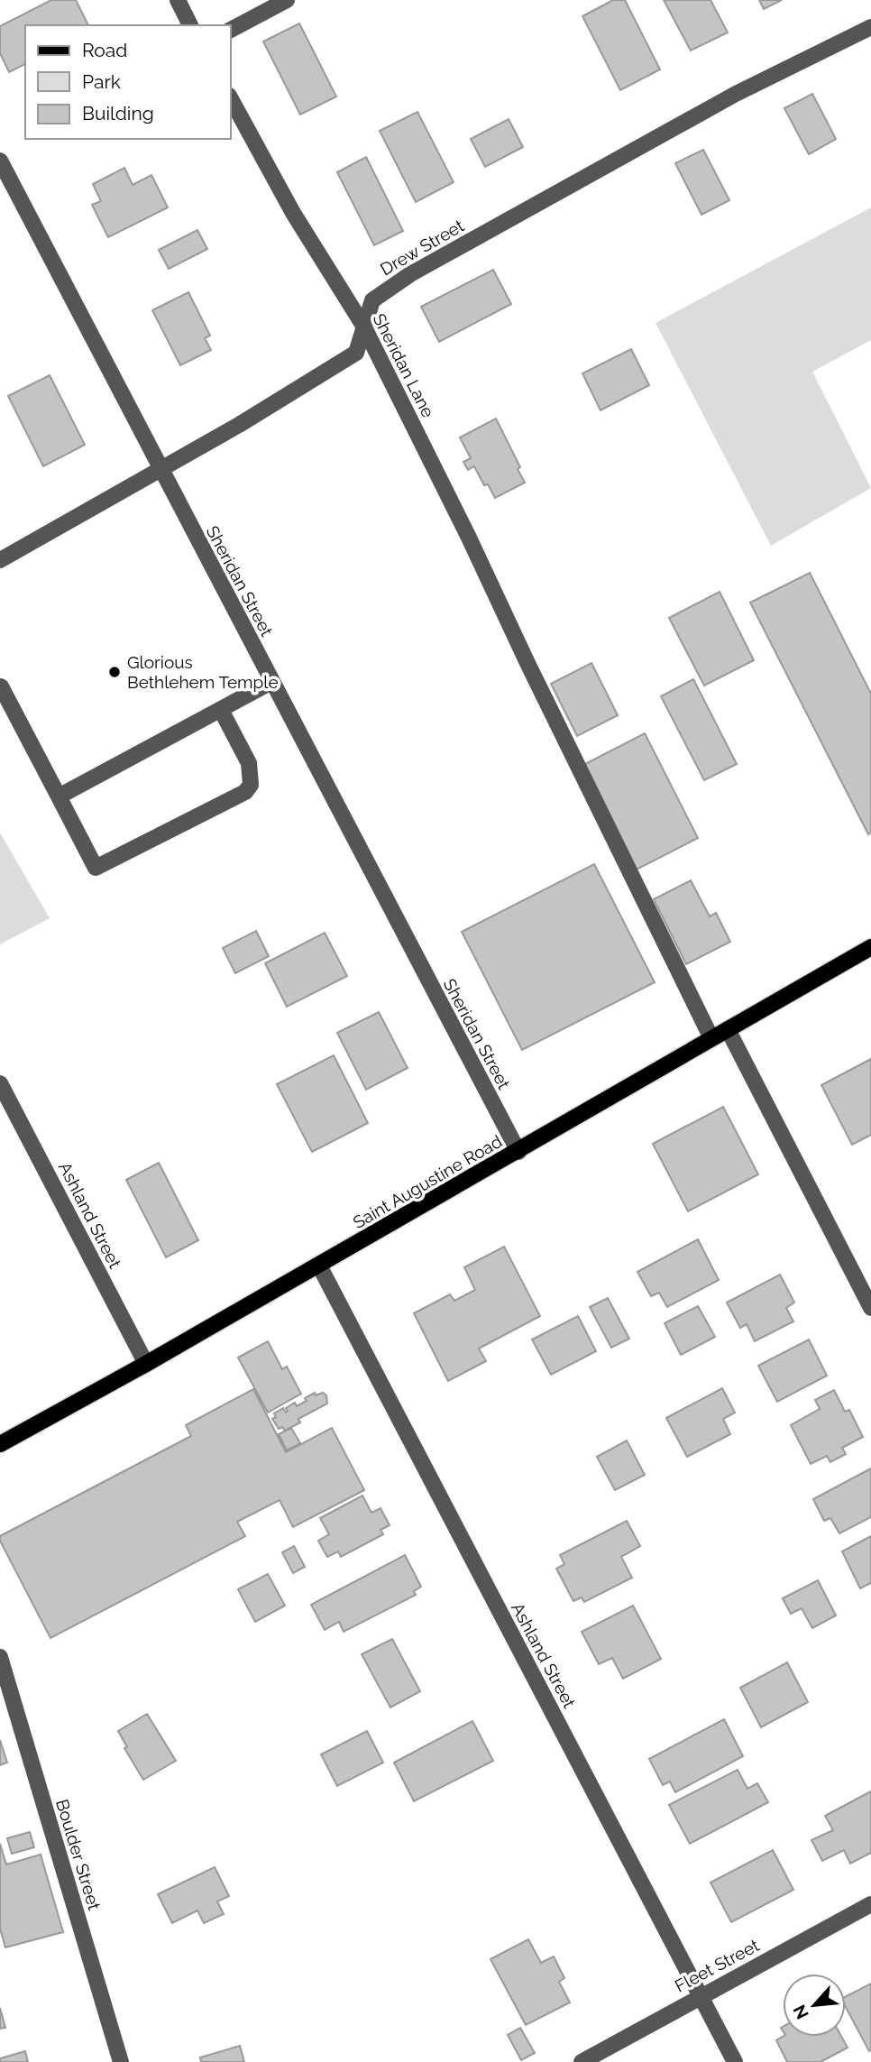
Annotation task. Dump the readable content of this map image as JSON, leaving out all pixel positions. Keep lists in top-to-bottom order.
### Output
{
  "streets": {
    "main road": ["Saint Augustine Road"],
    "street": [
      "Drew Street",
      "Sheridan Lane",
      "Sheridan Street",
      "Ashland Street",
      "Boulder Street",
      "Fleet Street"
    ]
  },
  "crossings": [
    ["Drew Street", "Sheridan Lane"],
    ["Drew Street", "Sheridan Street"],
    ["Sheridan Lane", "Saint Augustine Road"],
    ["Sheridan Street", "Saint Augustine Road"],
    ["Saint Augustine Road", "Ashland Street"],
    ["Ashland Street", "Fleet Street"]
  ],
  "places": ["Glorious Bethlehem Temple"],
  "legend": ["Road", "Park", "Building"],
  "north": "bottom left"
}
